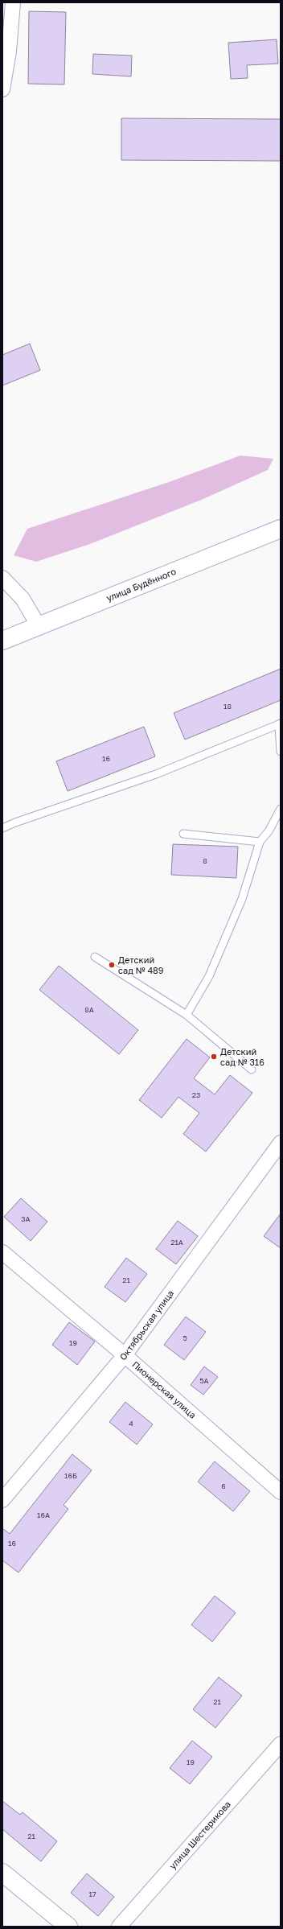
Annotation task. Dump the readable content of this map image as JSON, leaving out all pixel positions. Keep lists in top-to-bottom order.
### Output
{
  "streets": {
    "main road": ["улица Будённого"],
    "street": ["Октябрьская улица", "Пионерская улица", "улица Шестерикова"]
  },
  "crossings": [
    ["Октябрьская улица", "Пионерская улица"]
  ],
  "places": ["Детский сад № 489", "Детский сад № 316"],
  "house_numbers": [
    "18",
    "16",
    "8",
    "8А",
    "23",
    "3А",
    "21А",
    "21",
    "5",
    "19",
    "5А",
    "4",
    "16Б",
    "6",
    "16А",
    "16",
    "21",
    "19",
    "21",
    "17"
  ]
}
